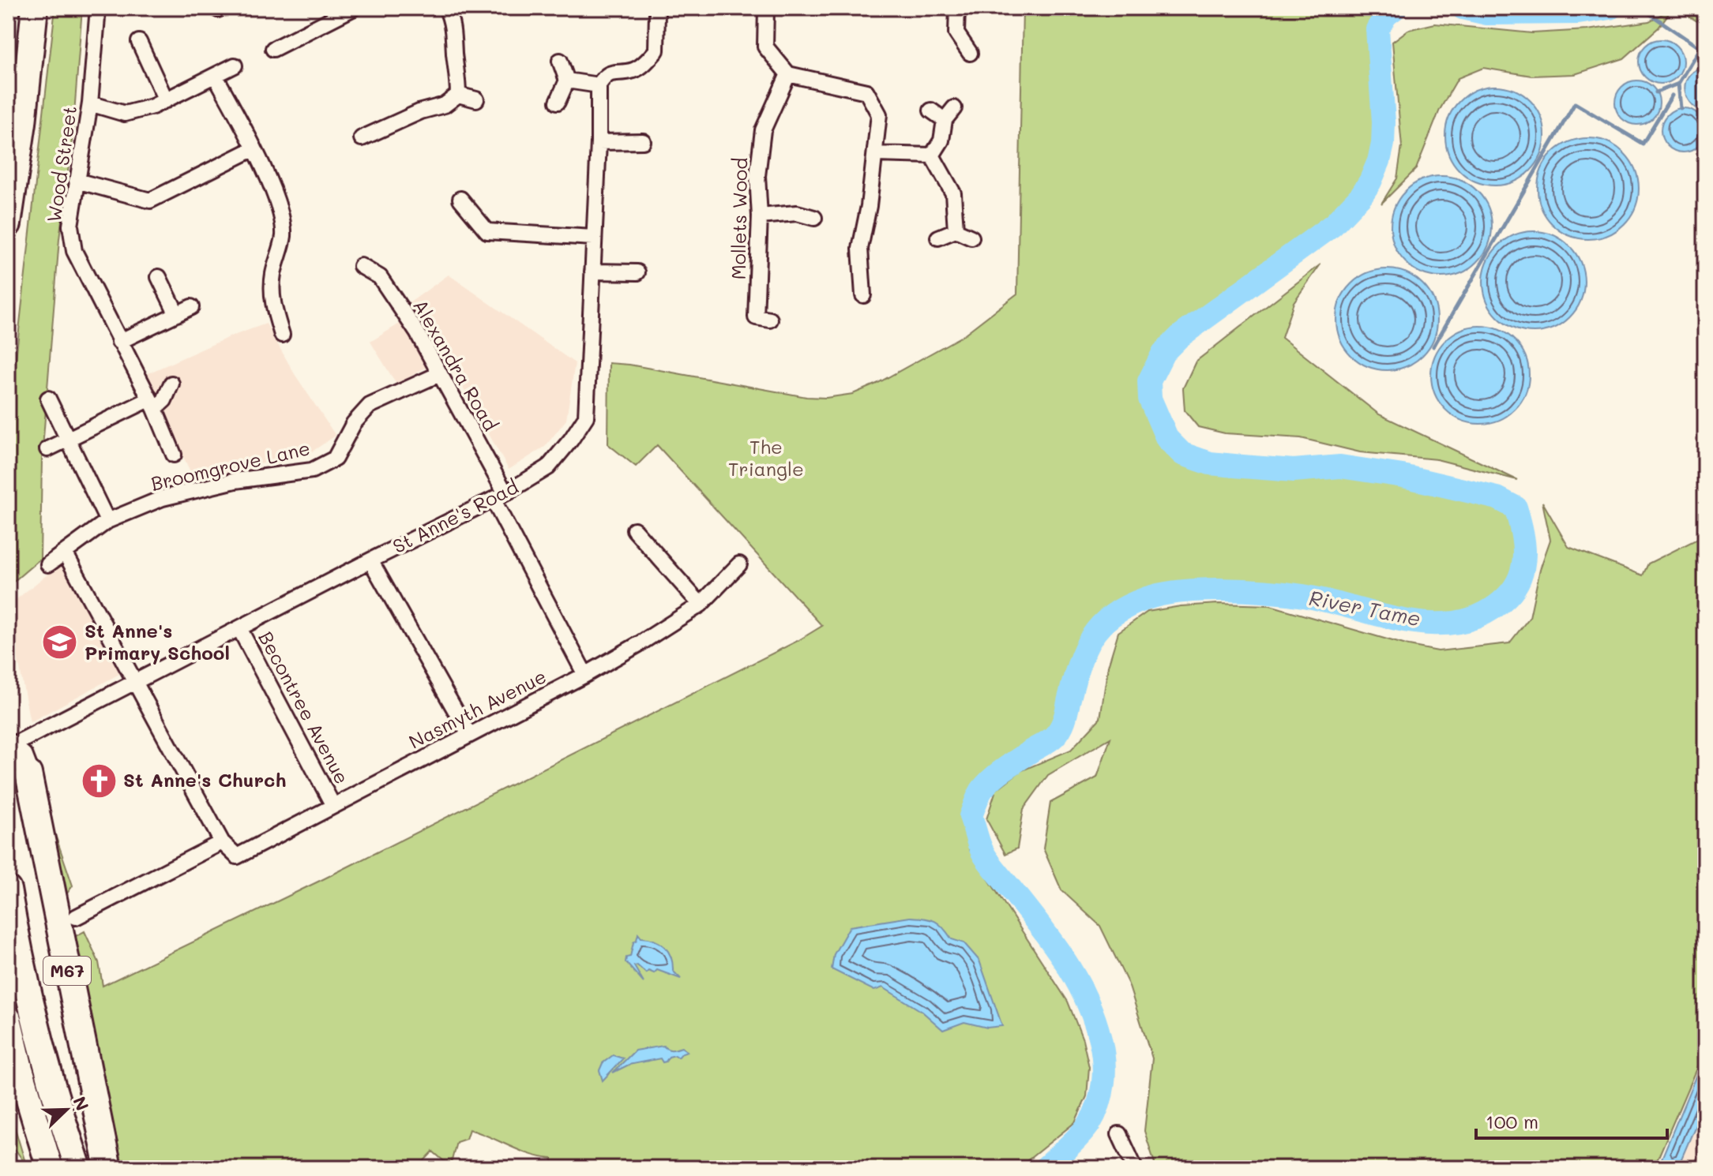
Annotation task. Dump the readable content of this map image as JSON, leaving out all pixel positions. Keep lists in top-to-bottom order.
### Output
{
  "streets": {
    "highway": ["M67"],
    "main road": ["St Anne's Road"],
    "street": [
      "Wood Street",
      "Mollets Wood",
      "Alexandra Road",
      "Broomgrove Lane",
      "Becontree Avenue",
      "Nasmyth Avenue"
    ]
  },
  "crossings": [
    ["Alexandra Road", "Broomgrove Lane"],
    ["Alexandra Road", "St Anne's Road"],
    ["Alexandra Road", "Nasmyth Avenue"],
    ["St Anne's Road", "Becontree Avenue"],
    ["St Anne's Road", "M67"],
    ["Becontree Avenue", "Nasmyth Avenue"]
  ],
  "water": ["River Tame"],
  "parks": ["The Triangle"],
  "places": {
    "school or university": ["St Anne's Primary School"],
    "church": ["St Anne's Church"]
  },
  "scale_bar": "100 m",
  "north": "top right"
}
